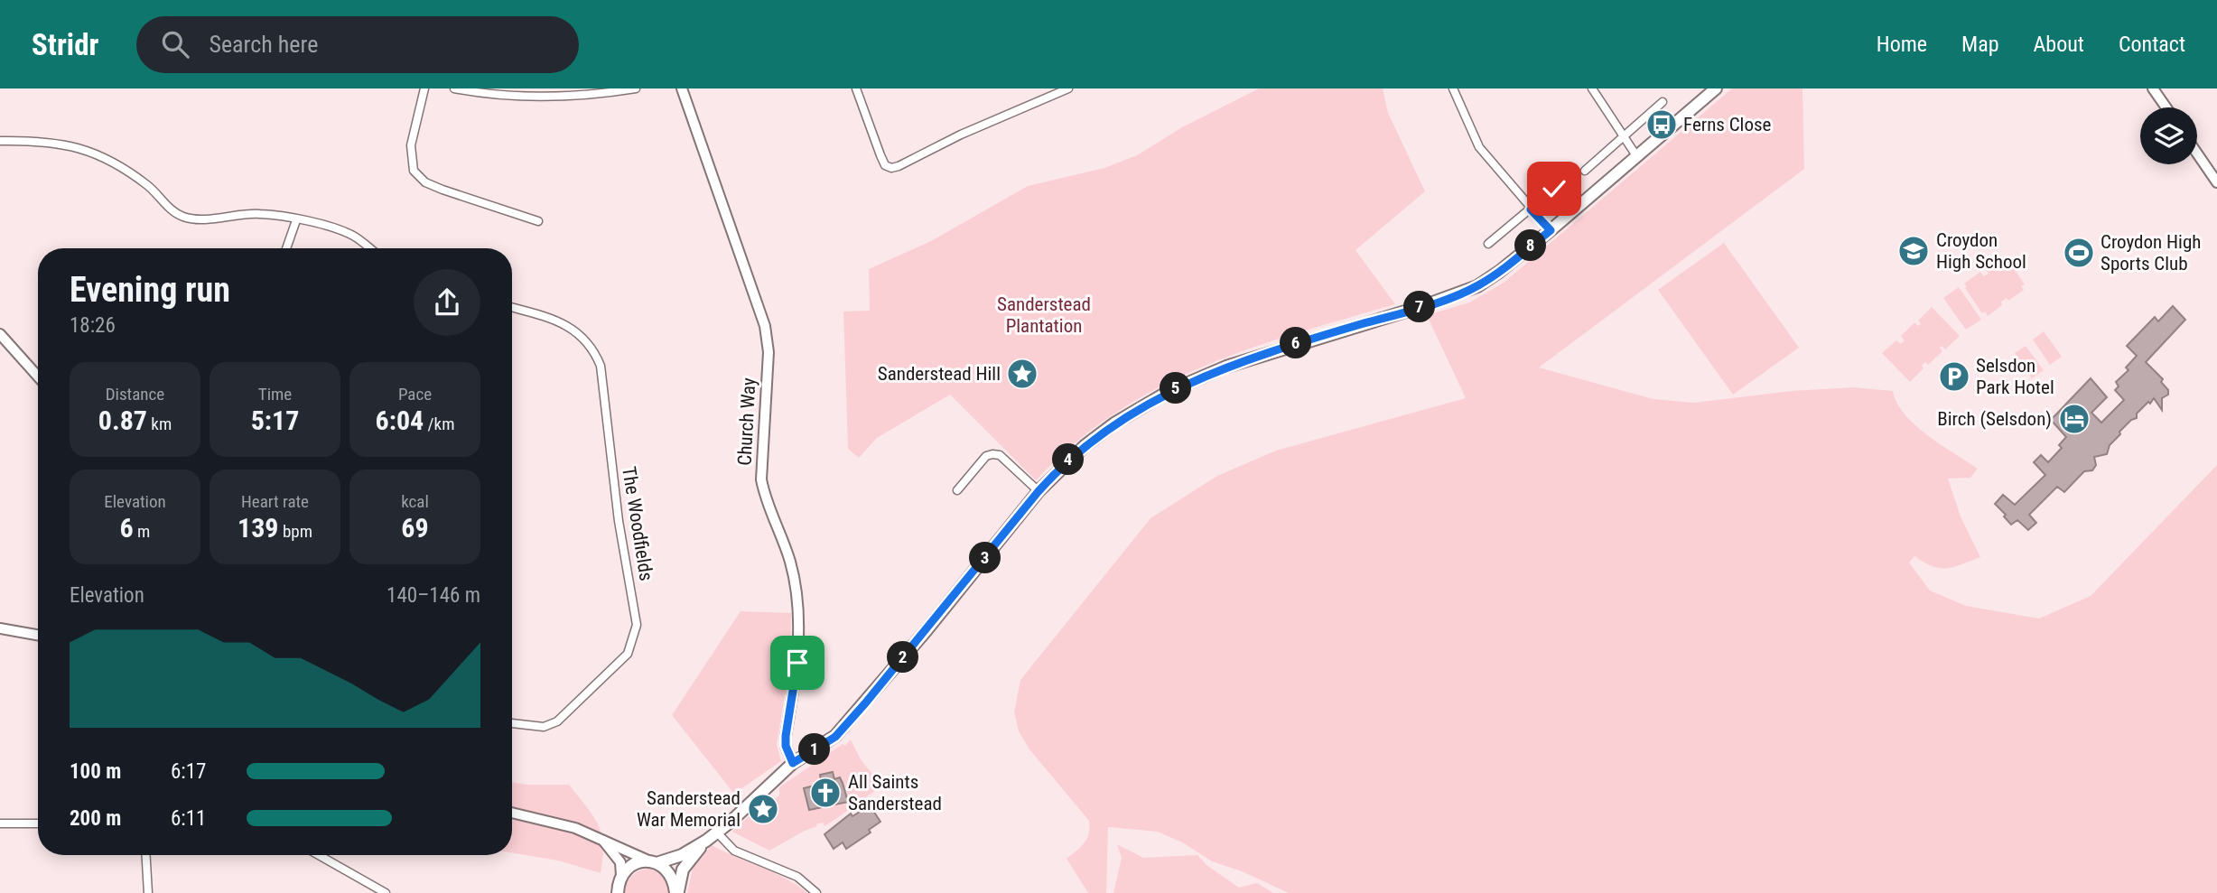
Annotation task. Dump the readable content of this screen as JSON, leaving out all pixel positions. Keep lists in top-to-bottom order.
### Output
{
  "streets": {
    "street": ["Church Way", "The Woodfields"]
  },
  "parks": ["Sanderstead Plantation"],
  "places": {
    "bus stop": ["Ferns Close"],
    "school or university": ["Croydon High School"],
    "sports": ["Croydon High Sports Club"],
    "place": ["Sanderstead Hill", "Sanderstead War Memorial"],
    "parking": ["Selsdon Park Hotel"],
    "hotel": ["Birch (Selsdon)"],
    "church": ["All Saints Sanderstead"]
  },
  "page": {
    "header": "Stridr",
    "search": "Search here",
    "nav": [
      "Home",
      "Map",
      "About",
      "Contact"
    ],
    "pins": [
      "8",
      "7",
      "6",
      "5",
      "4",
      "3",
      "2",
      "1"
    ],
    "heading": ["Evening run", "18:26"],
    "stats": [
      ["Distance", "0.87 km"],
      ["Time", "5:17"],
      ["Pace", "6:04 /km"],
      ["Elevation", "6 m"],
      ["Heart rate", "139 bpm"],
      ["kcal", "69"]
    ],
    "chart": ["Elevation", "140–146 m"],
    "list": [
      {
        "name": "100 m",
        "note": "6:17"
      },
      {
        "name": "200 m",
        "note": "6:11"
      }
    ]
  }
}
